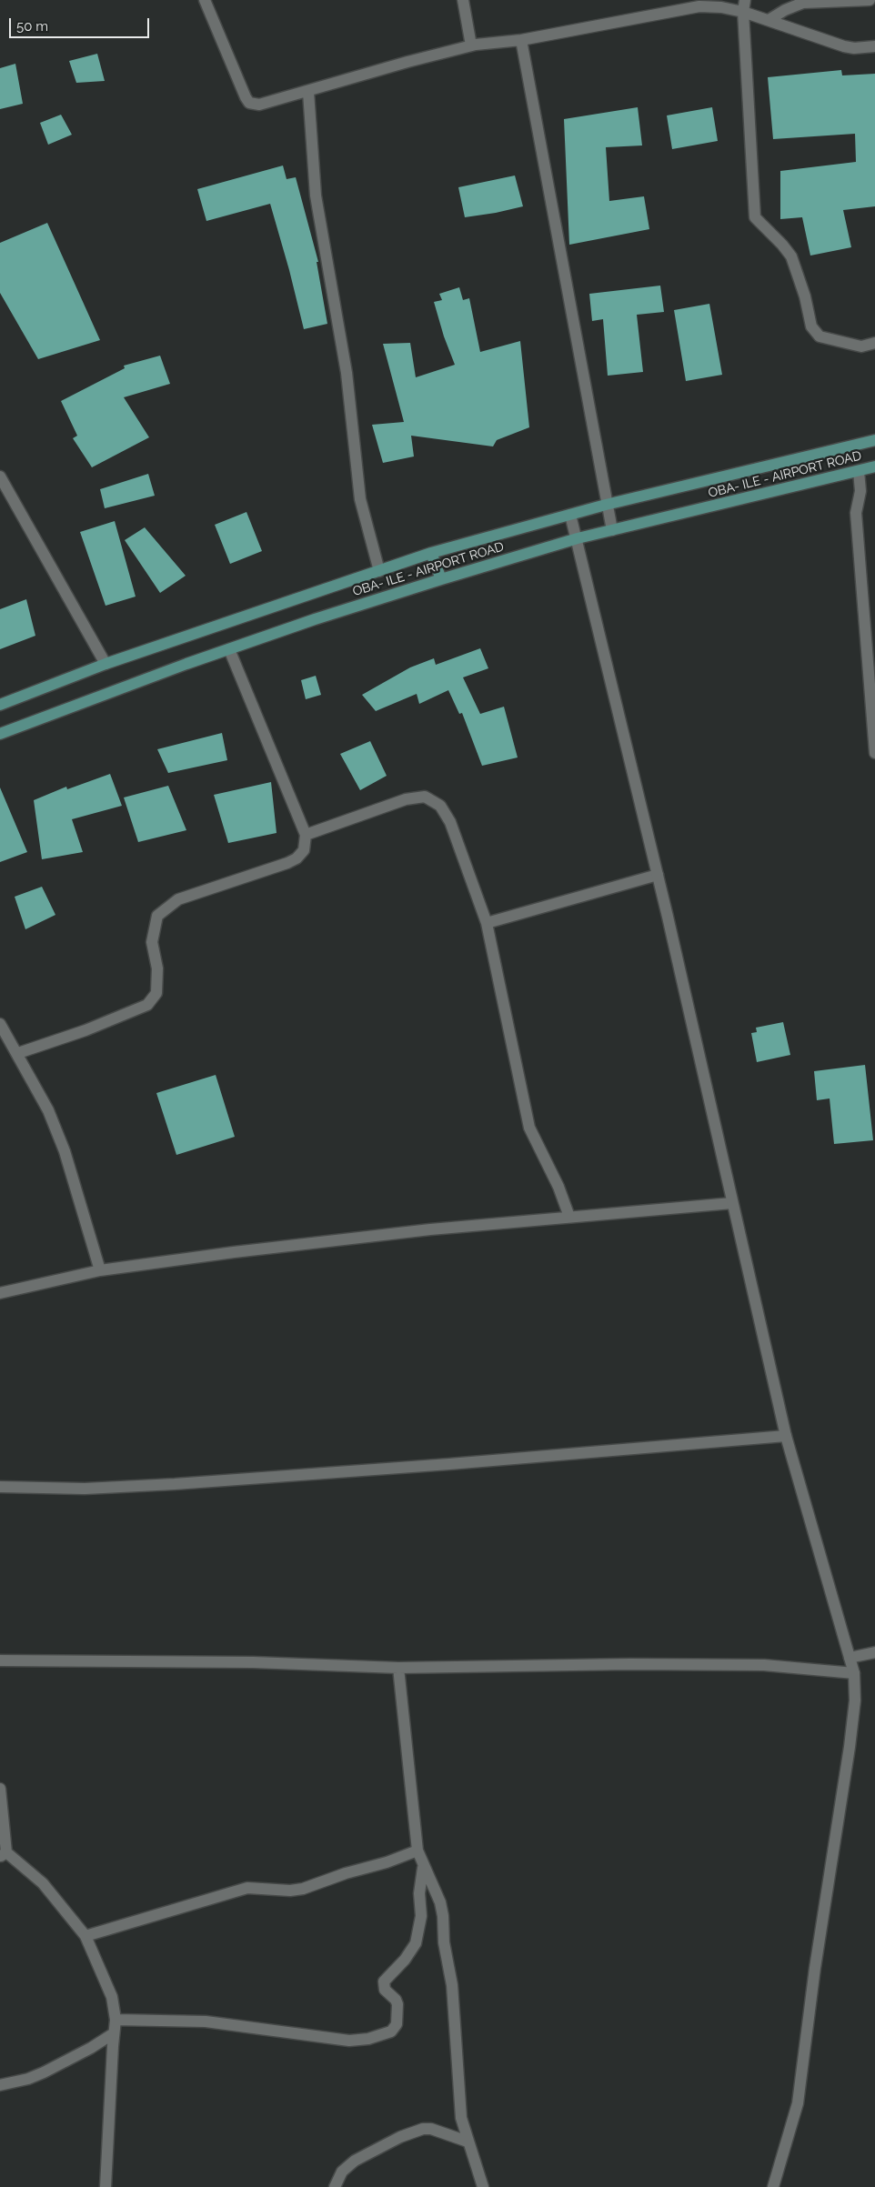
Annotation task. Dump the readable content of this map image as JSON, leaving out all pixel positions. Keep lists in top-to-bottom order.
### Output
{
  "streets": {
    "main road": ["OBA- ILE - AIRPORT ROAD"]
  },
  "scale_bar": "50 m"
}
